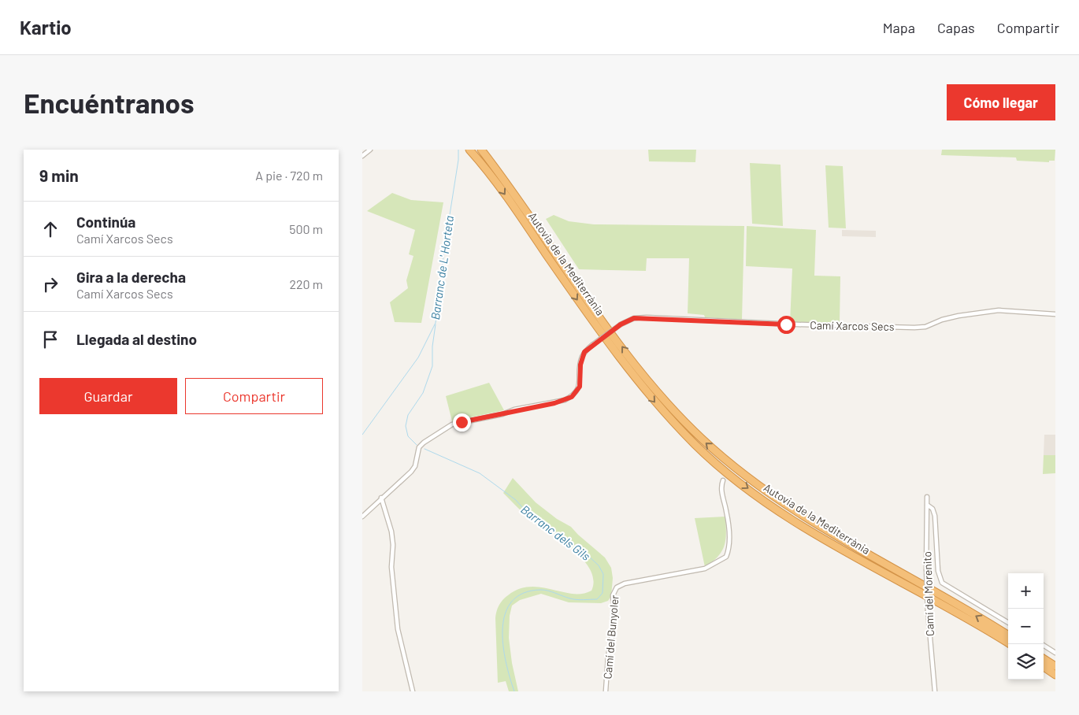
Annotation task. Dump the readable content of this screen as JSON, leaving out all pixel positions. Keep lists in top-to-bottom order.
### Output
{
  "streets": {
    "highway": ["Autovia de la Mediterrània"],
    "street": ["Camí Xarcos Secs", "Camí del Morenito", "Camí del Bunyoler"]
  },
  "water": ["Barranc de L' Horteta", "Barranc dels Gils"],
  "page": {
    "header": "Kartio",
    "nav": ["Mapa", "Capas", "Compartir"],
    "buttons": [
      "Cómo llegar",
      ["Guardar", "Compartir"]
    ],
    "title": "Encuéntranos",
    "heading": ["9 min", "A pie · 720 m"],
    "list": [
      ["Continúa", "Camí Xarcos Secs", "500 m"],
      ["Gira a la derecha", "Camí Xarcos Secs", "220 m"],
      "Llegada al destino"
    ],
    "map_buttons": ["+", "−"]
  }
}
